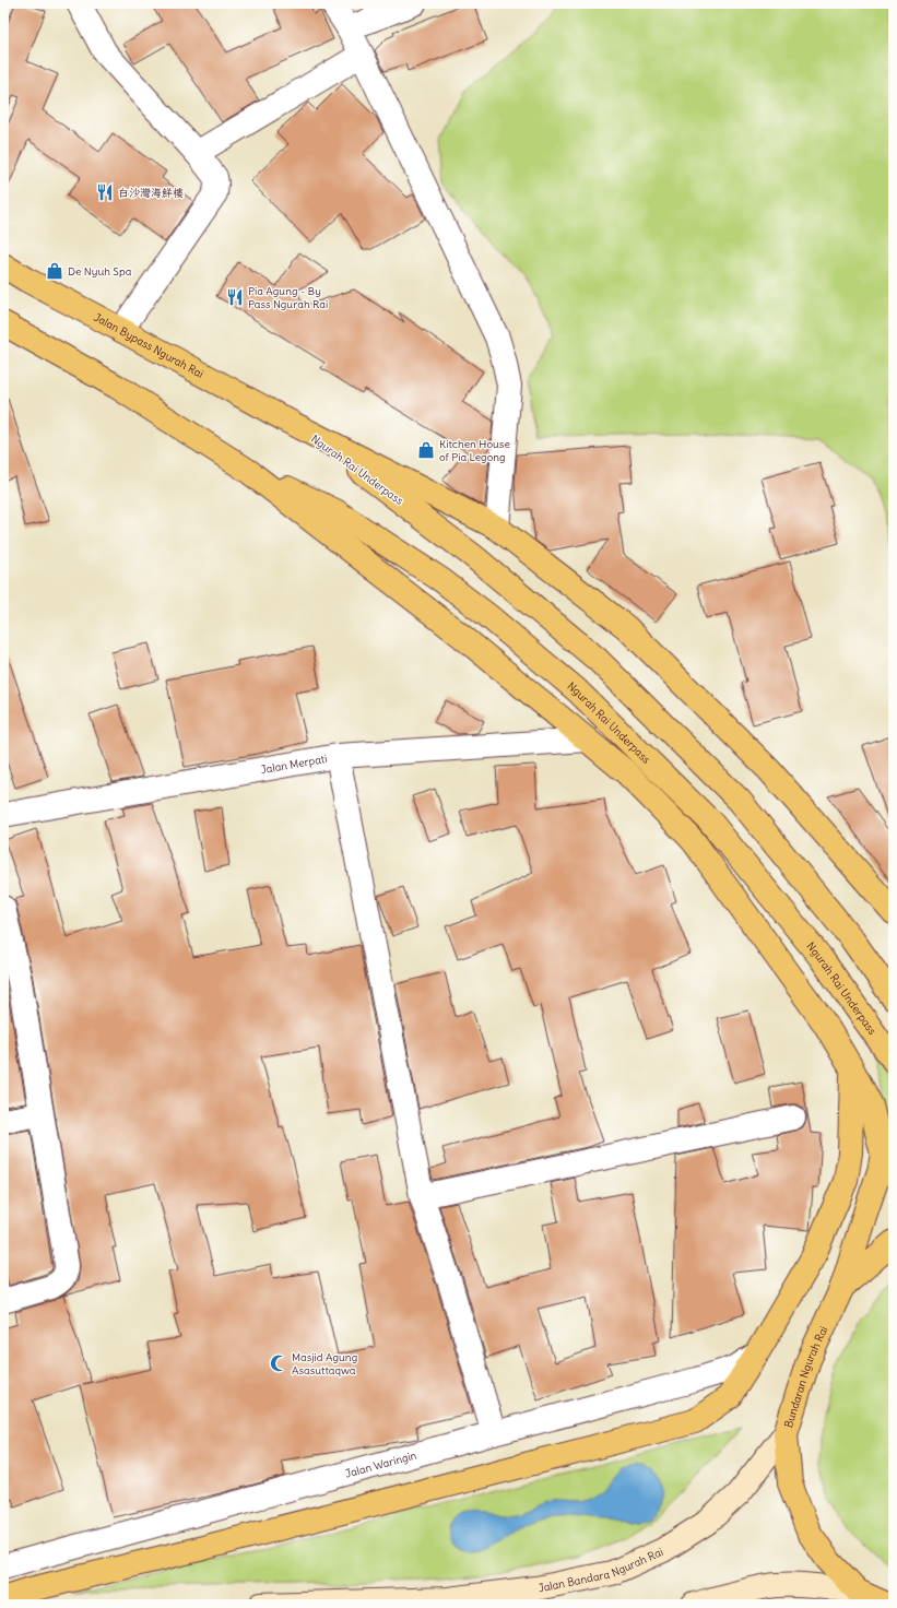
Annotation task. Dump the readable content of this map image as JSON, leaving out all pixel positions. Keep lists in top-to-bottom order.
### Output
{
  "streets": {
    "highway": ["Jalan Bypass Ngurah Rai", "Ngurah Rai Underpass", "Bundaran Ngurah Rai"],
    "main road": ["Jalan Bandara Ngurah Rai"],
    "street": ["Jalan Merpati", "Jalan Waringin"]
  },
  "crossings": [
    ["Jalan Bypass Ngurah Rai", "Ngurah Rai Underpass"],
    ["Bundaran Ngurah Rai", "Jalan Bandara Ngurah Rai"]
  ],
  "places": {
    "restaurant": ["白沙灣海鮮樓", "Pia Agung - By Pass Ngurah Rai"],
    "shop": ["De Nyuh Spa", "Kitchen House of Pia Legong"],
    "mosque": ["Masjid Agung Asasuttaqwa"]
  }
}
